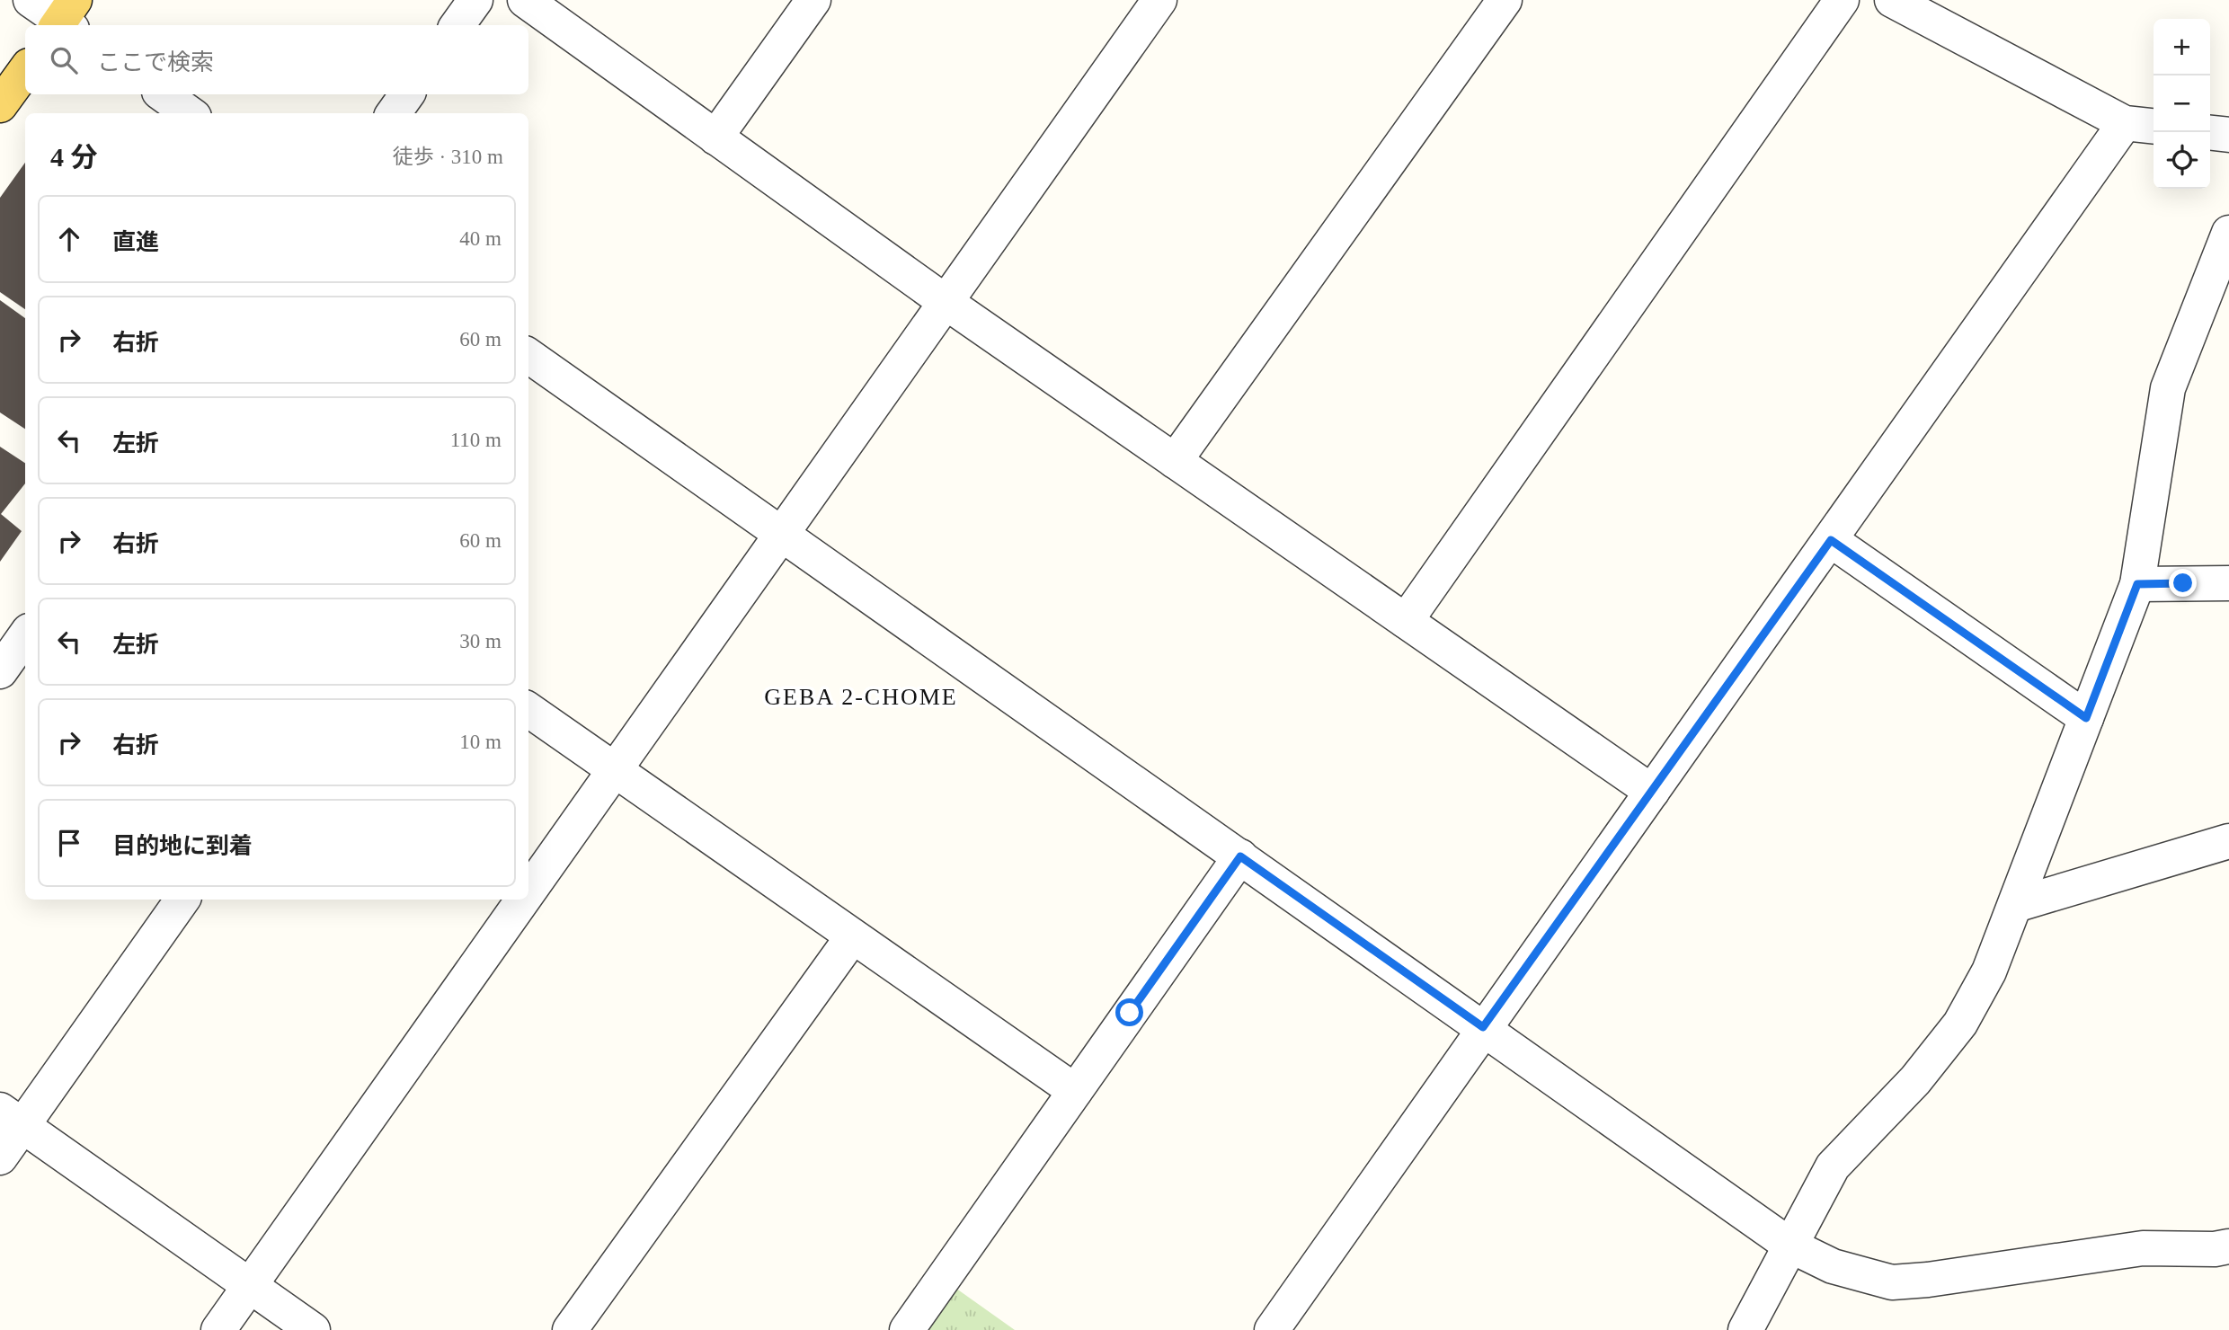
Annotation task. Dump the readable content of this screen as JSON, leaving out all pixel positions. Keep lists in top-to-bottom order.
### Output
{
  "districts": ["GEBA 2-CHOME"],
  "page": {
    "map_buttons": ["+", "−"],
    "search": "ここで検索",
    "heading": ["4 分", "徒歩 · 310 m"],
    "list": [
      ["直進", "40 m"],
      ["右折", "60 m"],
      ["左折", "110 m"],
      ["右折", "60 m"],
      ["左折", "30 m"],
      ["右折", "10 m"],
      "目的地に到着"
    ]
  }
}
